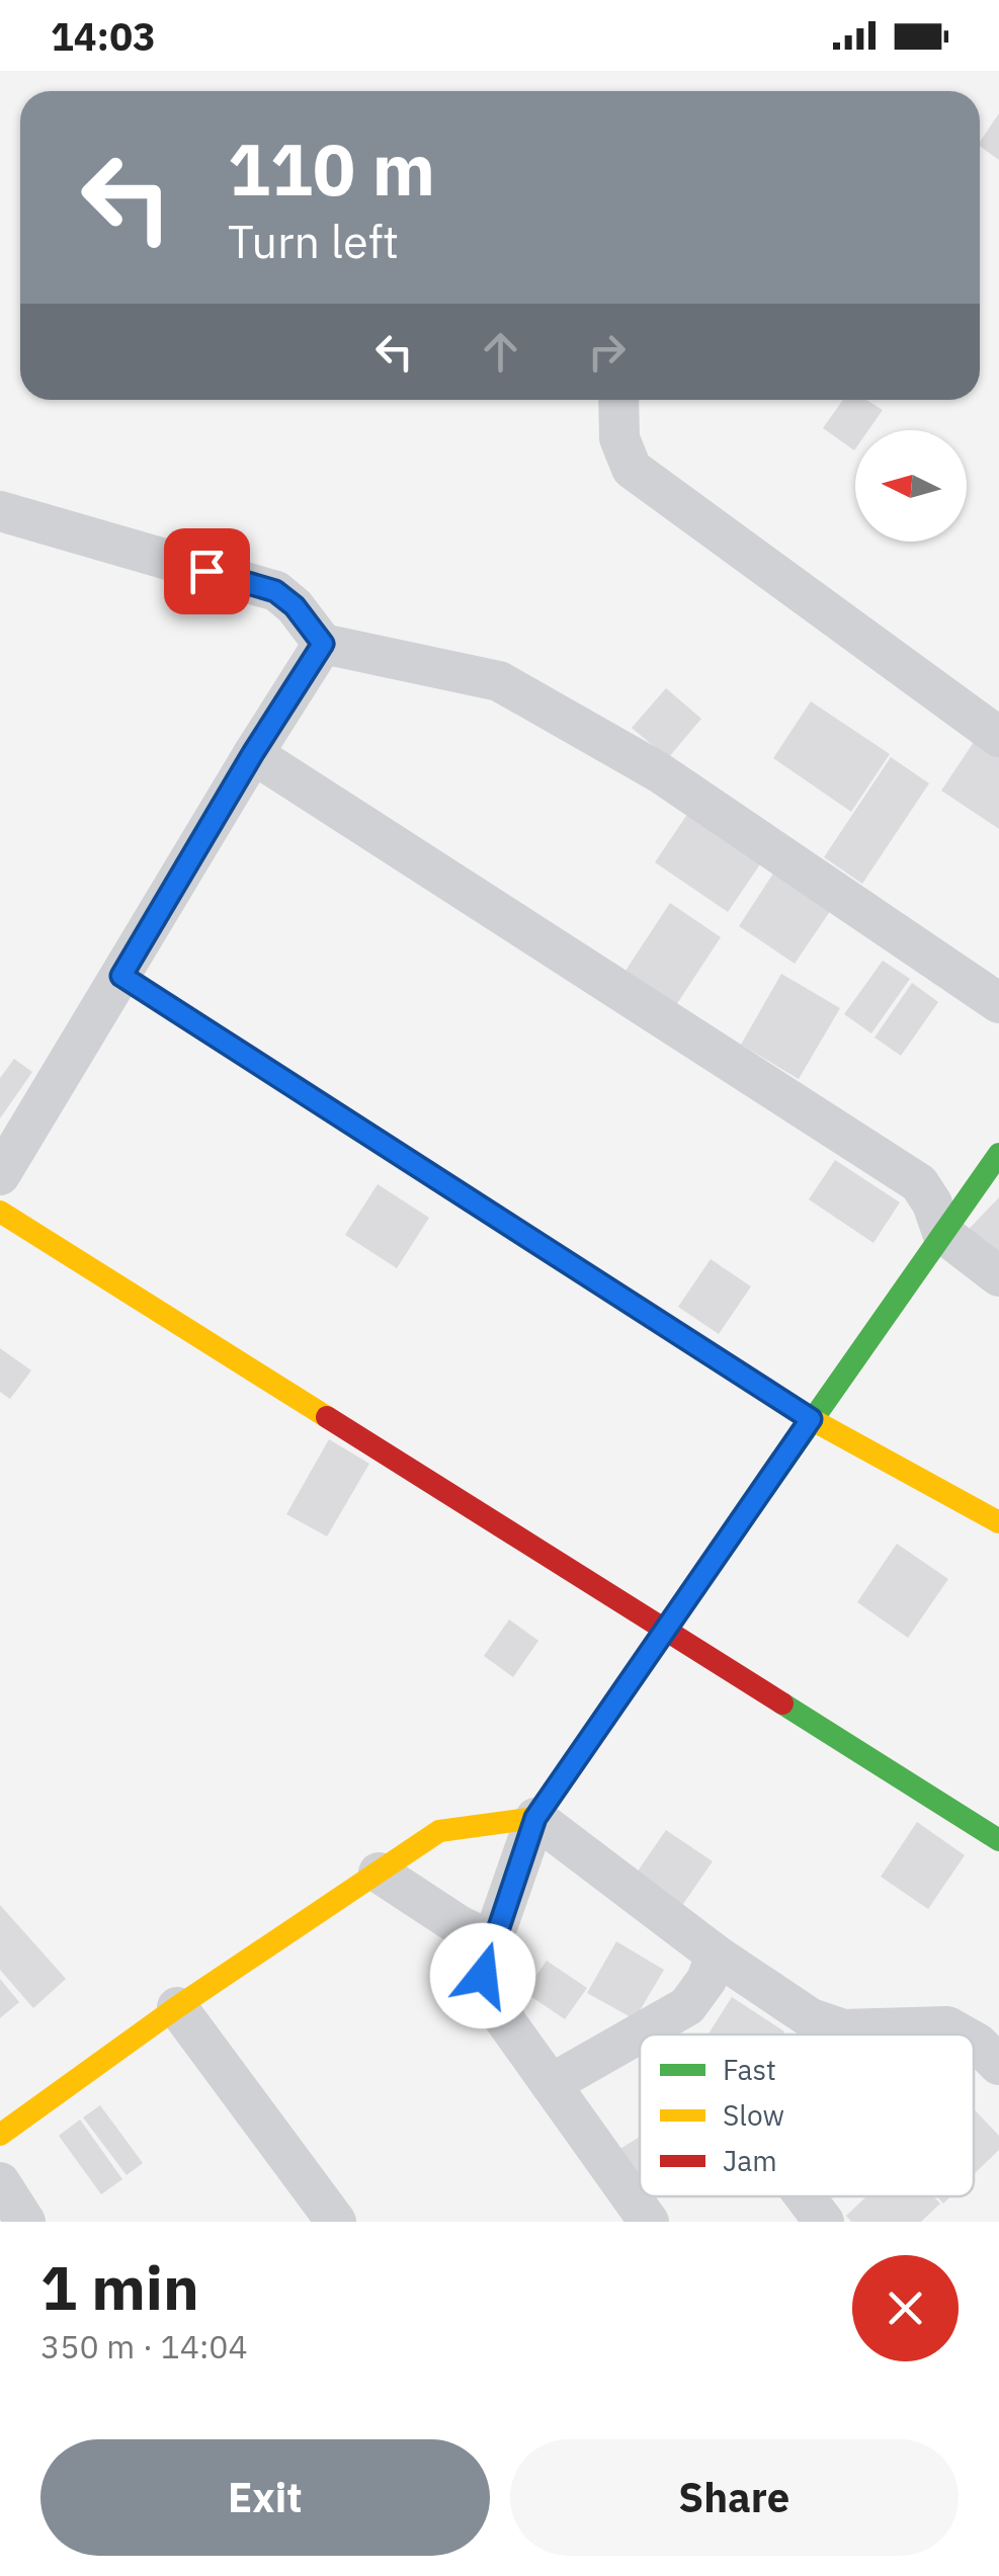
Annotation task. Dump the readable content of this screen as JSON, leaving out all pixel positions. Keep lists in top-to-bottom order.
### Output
{
  "legend": ["Fast", "Slow", "Jam"],
  "north": "left",
  "page": {
    "status": "14:03",
    "turn": ["110 m", "Turn left"],
    "heading": ["1 min", "350 m · 14:04"],
    "buttons": ["Exit", "Share"]
  }
}
